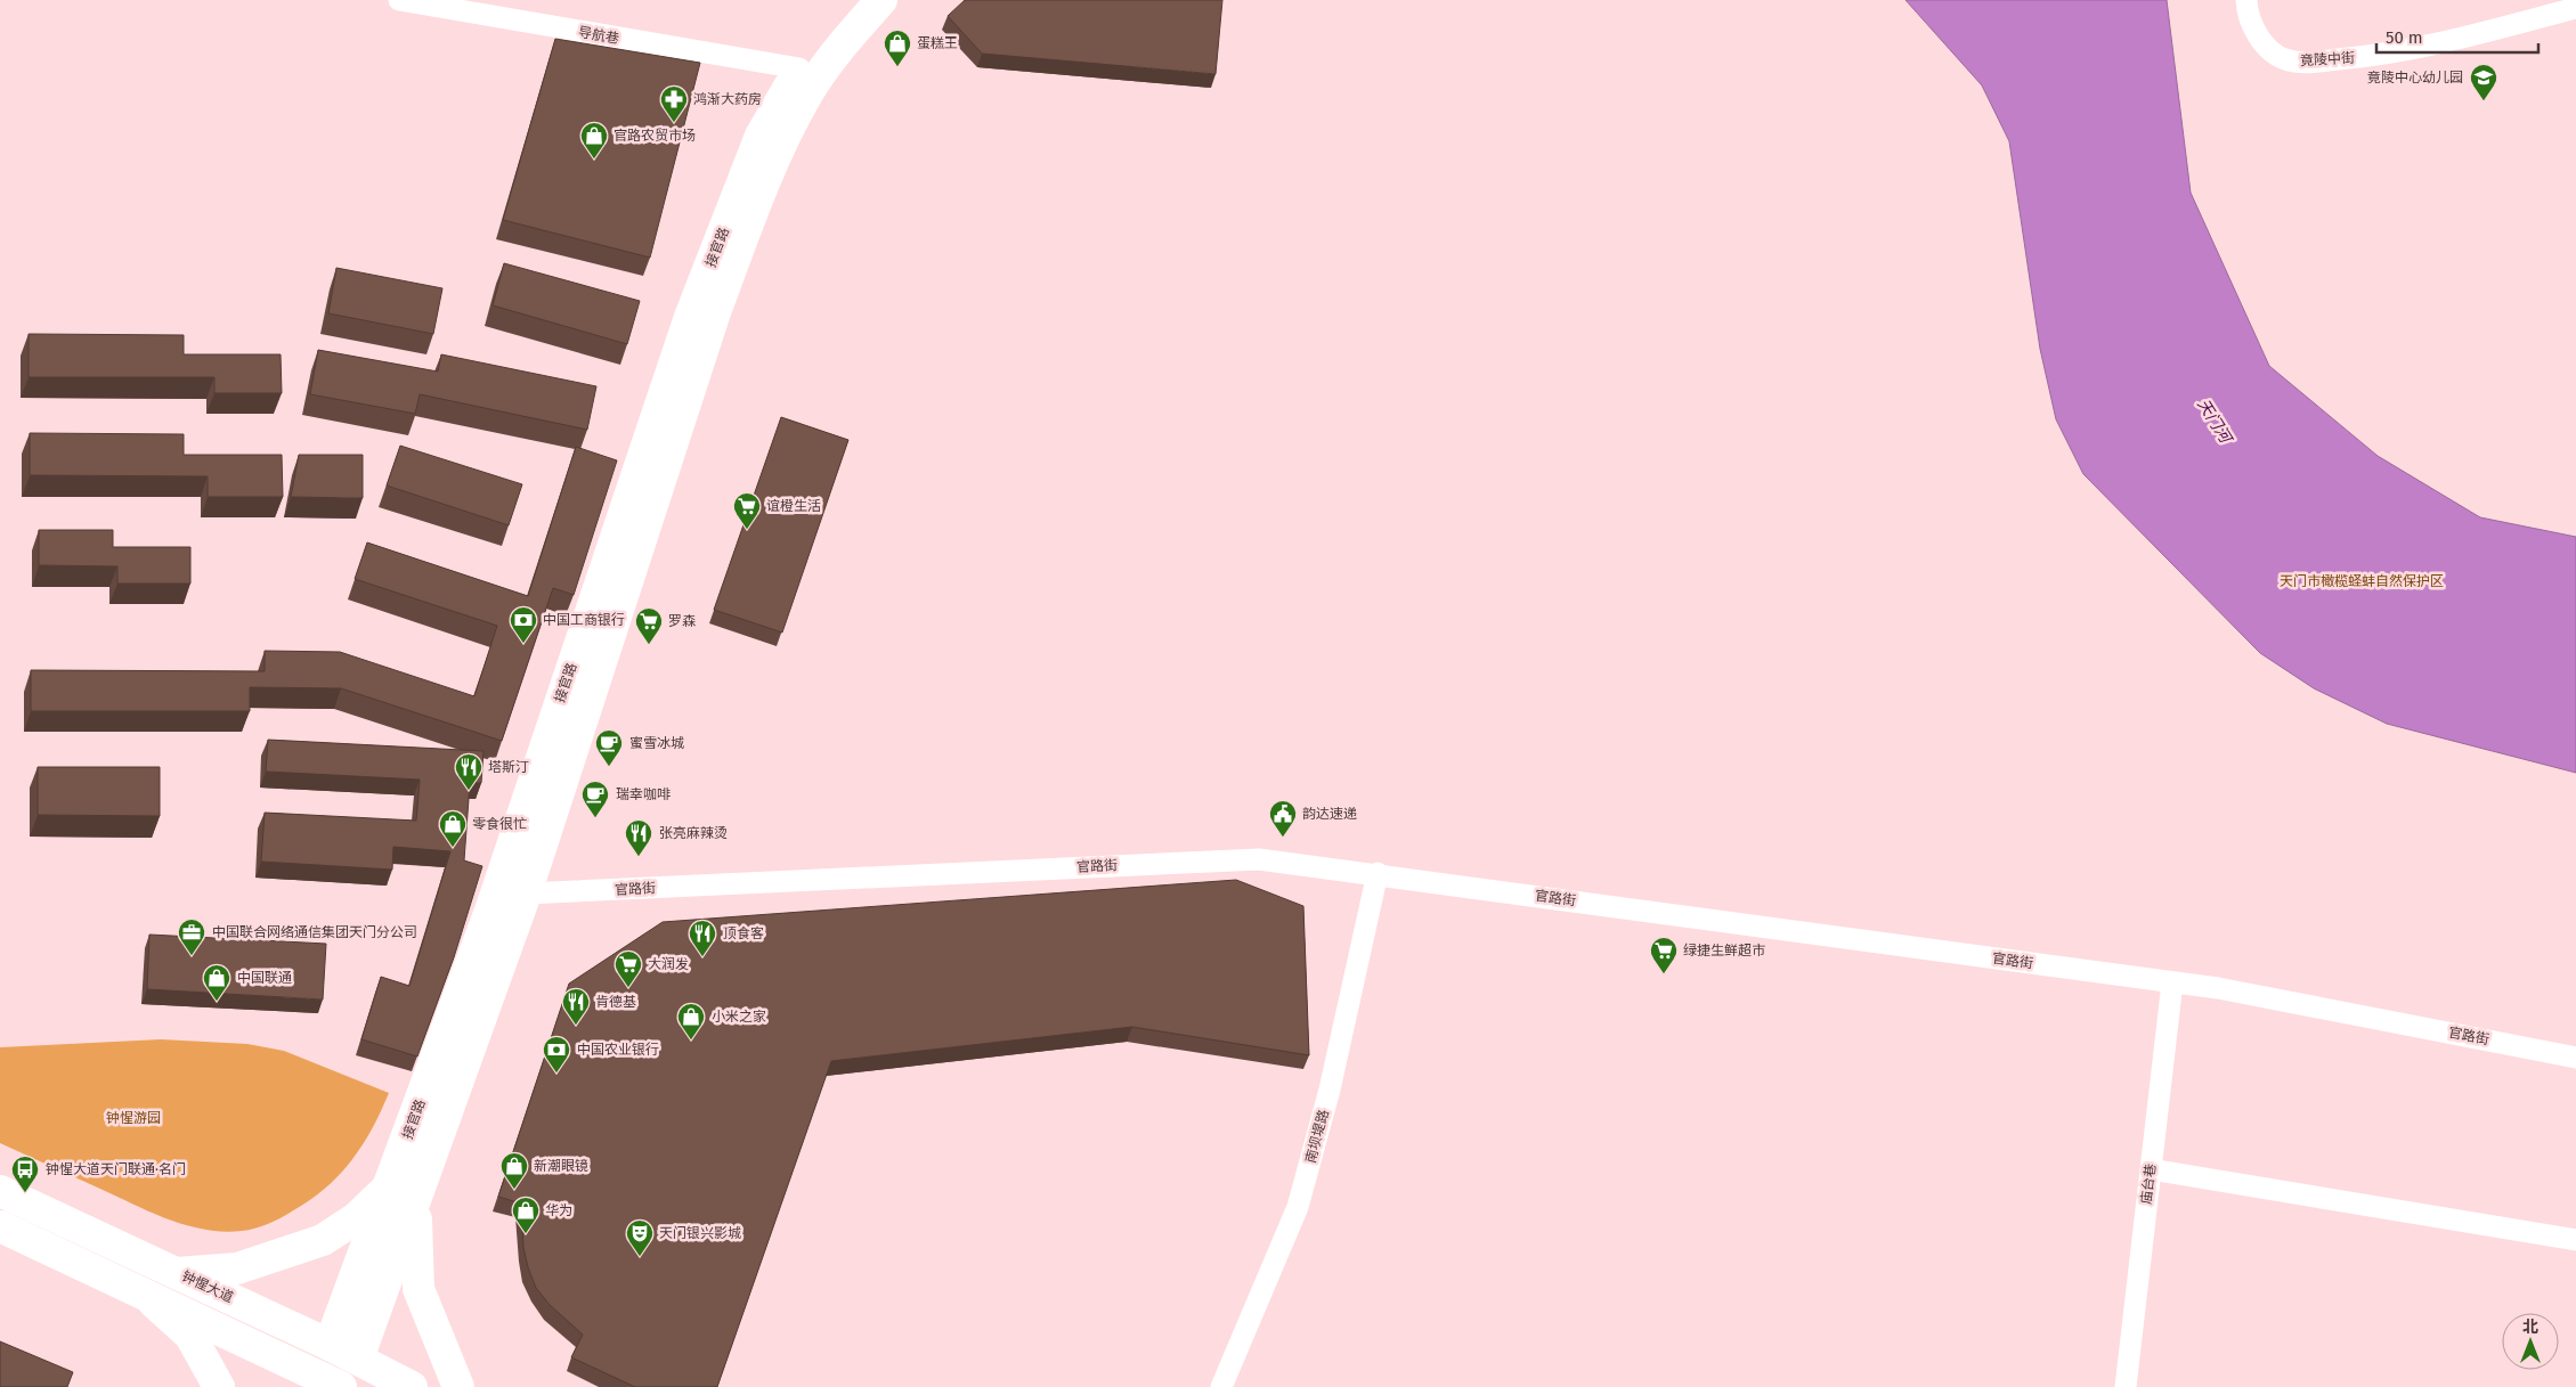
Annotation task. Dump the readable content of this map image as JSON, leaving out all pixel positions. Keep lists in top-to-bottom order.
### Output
{
  "streets": {
    "main road": ["接官路", "钟惺大道"],
    "street": [
      "导航巷",
      "竟陵中街",
      "官路街",
      "南坝堤路",
      "庙台巷"
    ]
  },
  "crossings": [
    ["导航巷", "接官路"],
    ["接官路", "官路街"],
    ["接官路", "钟惺大道"],
    ["官路街", "南坝堤路"],
    ["官路街", "庙台巷"]
  ],
  "water": ["天门河"],
  "parks": ["天门市橄榄蛏蚌自然保护区", "钟惺游园"],
  "places": {
    "shop": [
      "蛋糕王",
      "官路农贸市场",
      "零食很忙",
      "中国联通",
      "小米之家",
      "新潮眼镜",
      "华为"
    ],
    "school or university": ["竟陵中心幼儿园"],
    "pharmacy": ["鸿渐大药房"],
    "supermarket": [
      "谊橙生活",
      "罗森",
      "绿捷生鲜超市",
      "大润发"
    ],
    "bank": ["中国工商银行", "中国农业银行"],
    "cafe": ["蜜雪冰城", "瑞幸咖啡"],
    "restaurant": [
      "塔斯汀",
      "张亮麻辣烫",
      "顶食客",
      "肯德基"
    ],
    "public building": ["韵达速递"],
    "office": ["中国联合网络通信集团天门分公司"],
    "bus stop": ["钟惺大道天门联通·名门"],
    "theatre": ["天门银兴影城"]
  },
  "scale_bar": "50 m",
  "north": "top"
}
